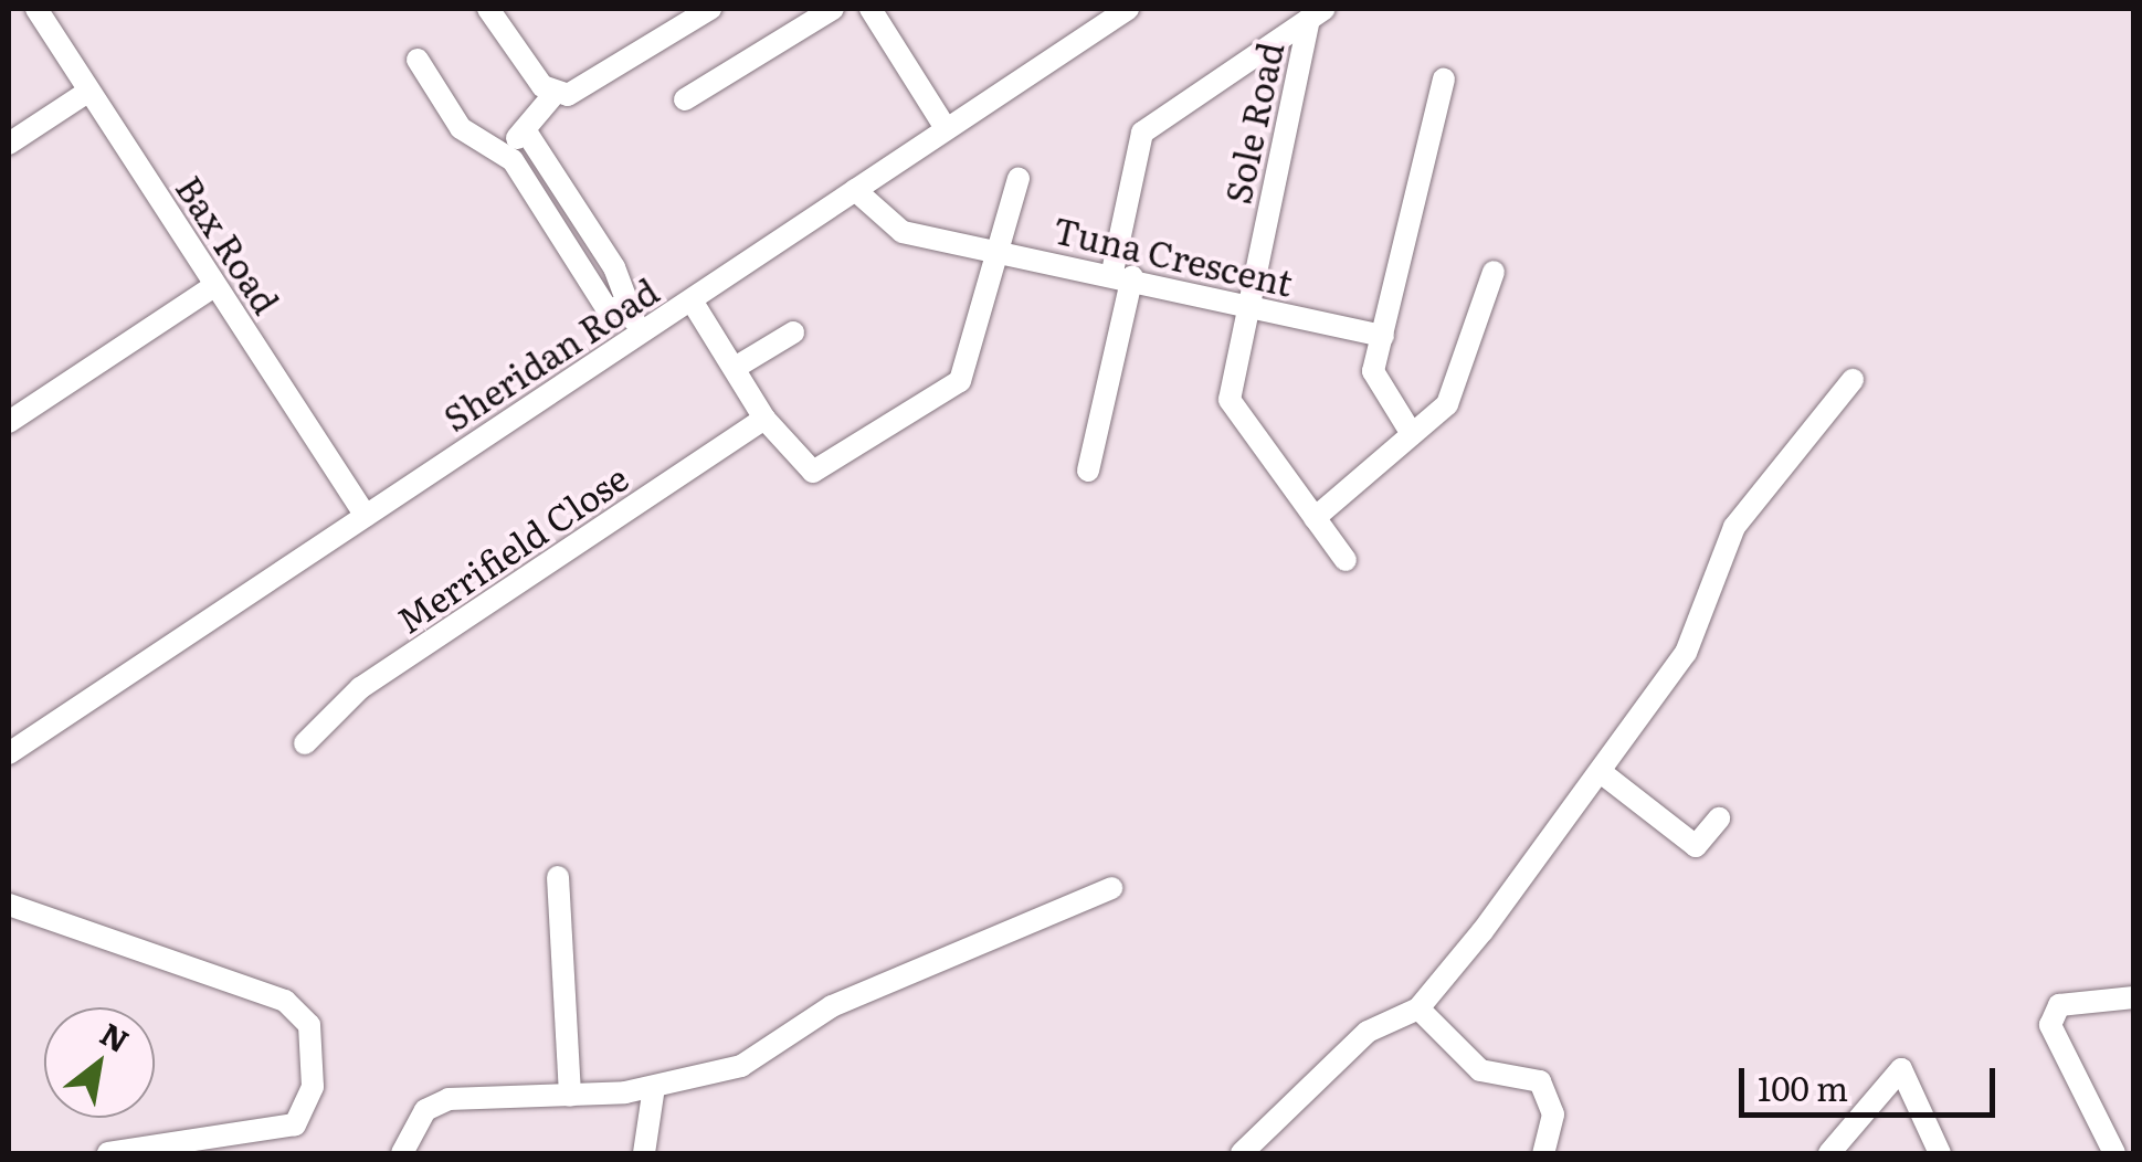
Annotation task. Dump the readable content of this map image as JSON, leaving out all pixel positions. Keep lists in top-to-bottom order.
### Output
{
  "streets": {
    "street": [
      "Sole Road",
      "Bax Road",
      "Tuna Crescent",
      "Sheridan Road",
      "Merrifield Close"
    ]
  },
  "crossings": [
    ["Sole Road", "Tuna Crescent"],
    ["Bax Road", "Sheridan Road"],
    ["Tuna Crescent", "Sheridan Road"]
  ],
  "scale_bar": "100 m",
  "north": "top right"
}
